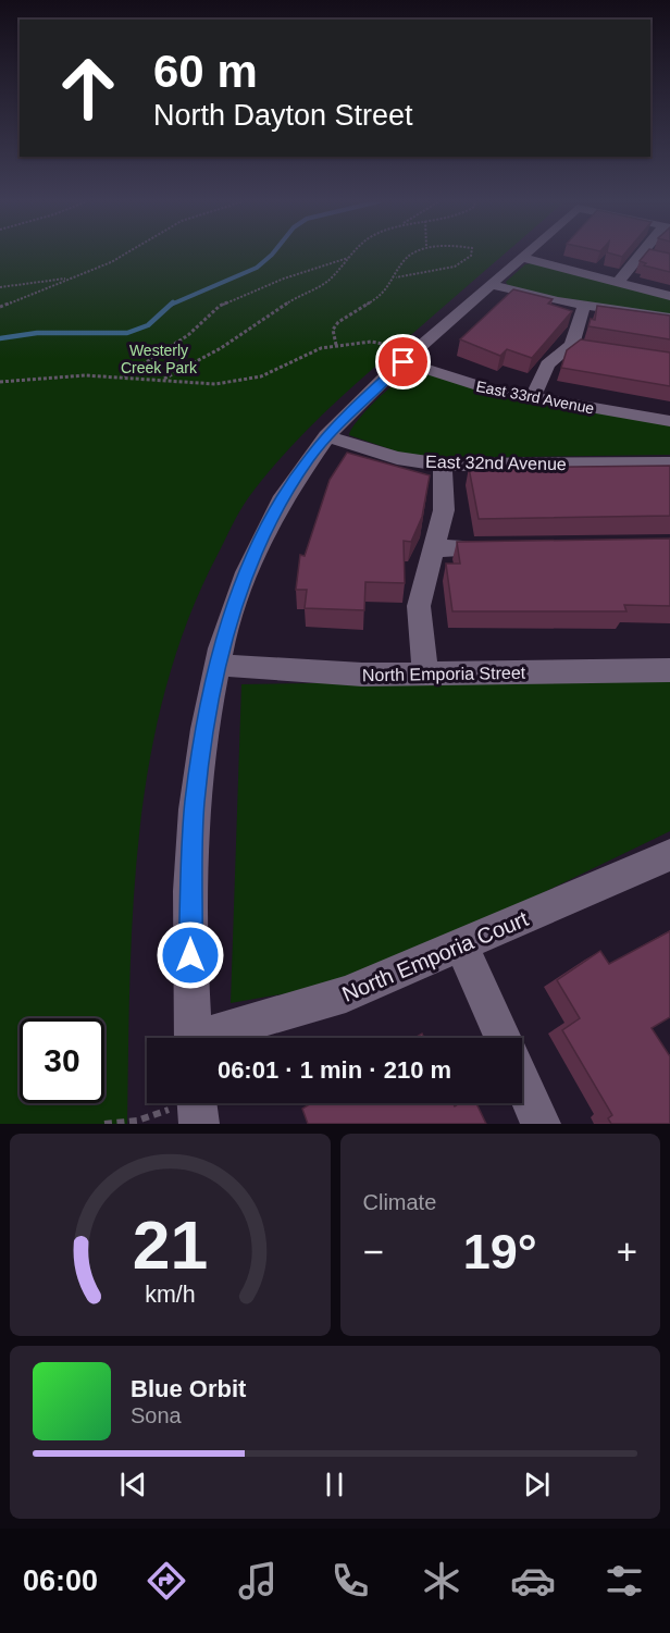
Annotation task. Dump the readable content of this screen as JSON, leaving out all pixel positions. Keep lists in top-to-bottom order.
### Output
{
  "streets": {
    "street": [
      "East 33rd Avenue",
      "East 32nd Avenue",
      "North Emporia Street",
      "North Emporia Court"
    ]
  },
  "parks": ["Westerly Creek Park"],
  "page": {
    "turn": ["60 m", "North Dayton Street"],
    "limit": "30",
    "trip": "06:01 · 1 min · 210 m",
    "tile": "Climate",
    "heat": ["−", "19°", "+"],
    "song": ["Blue Orbit", "Sona"],
    "tabs": "06:00",
    "gauge": ["21", "km/h"]
  }
}
